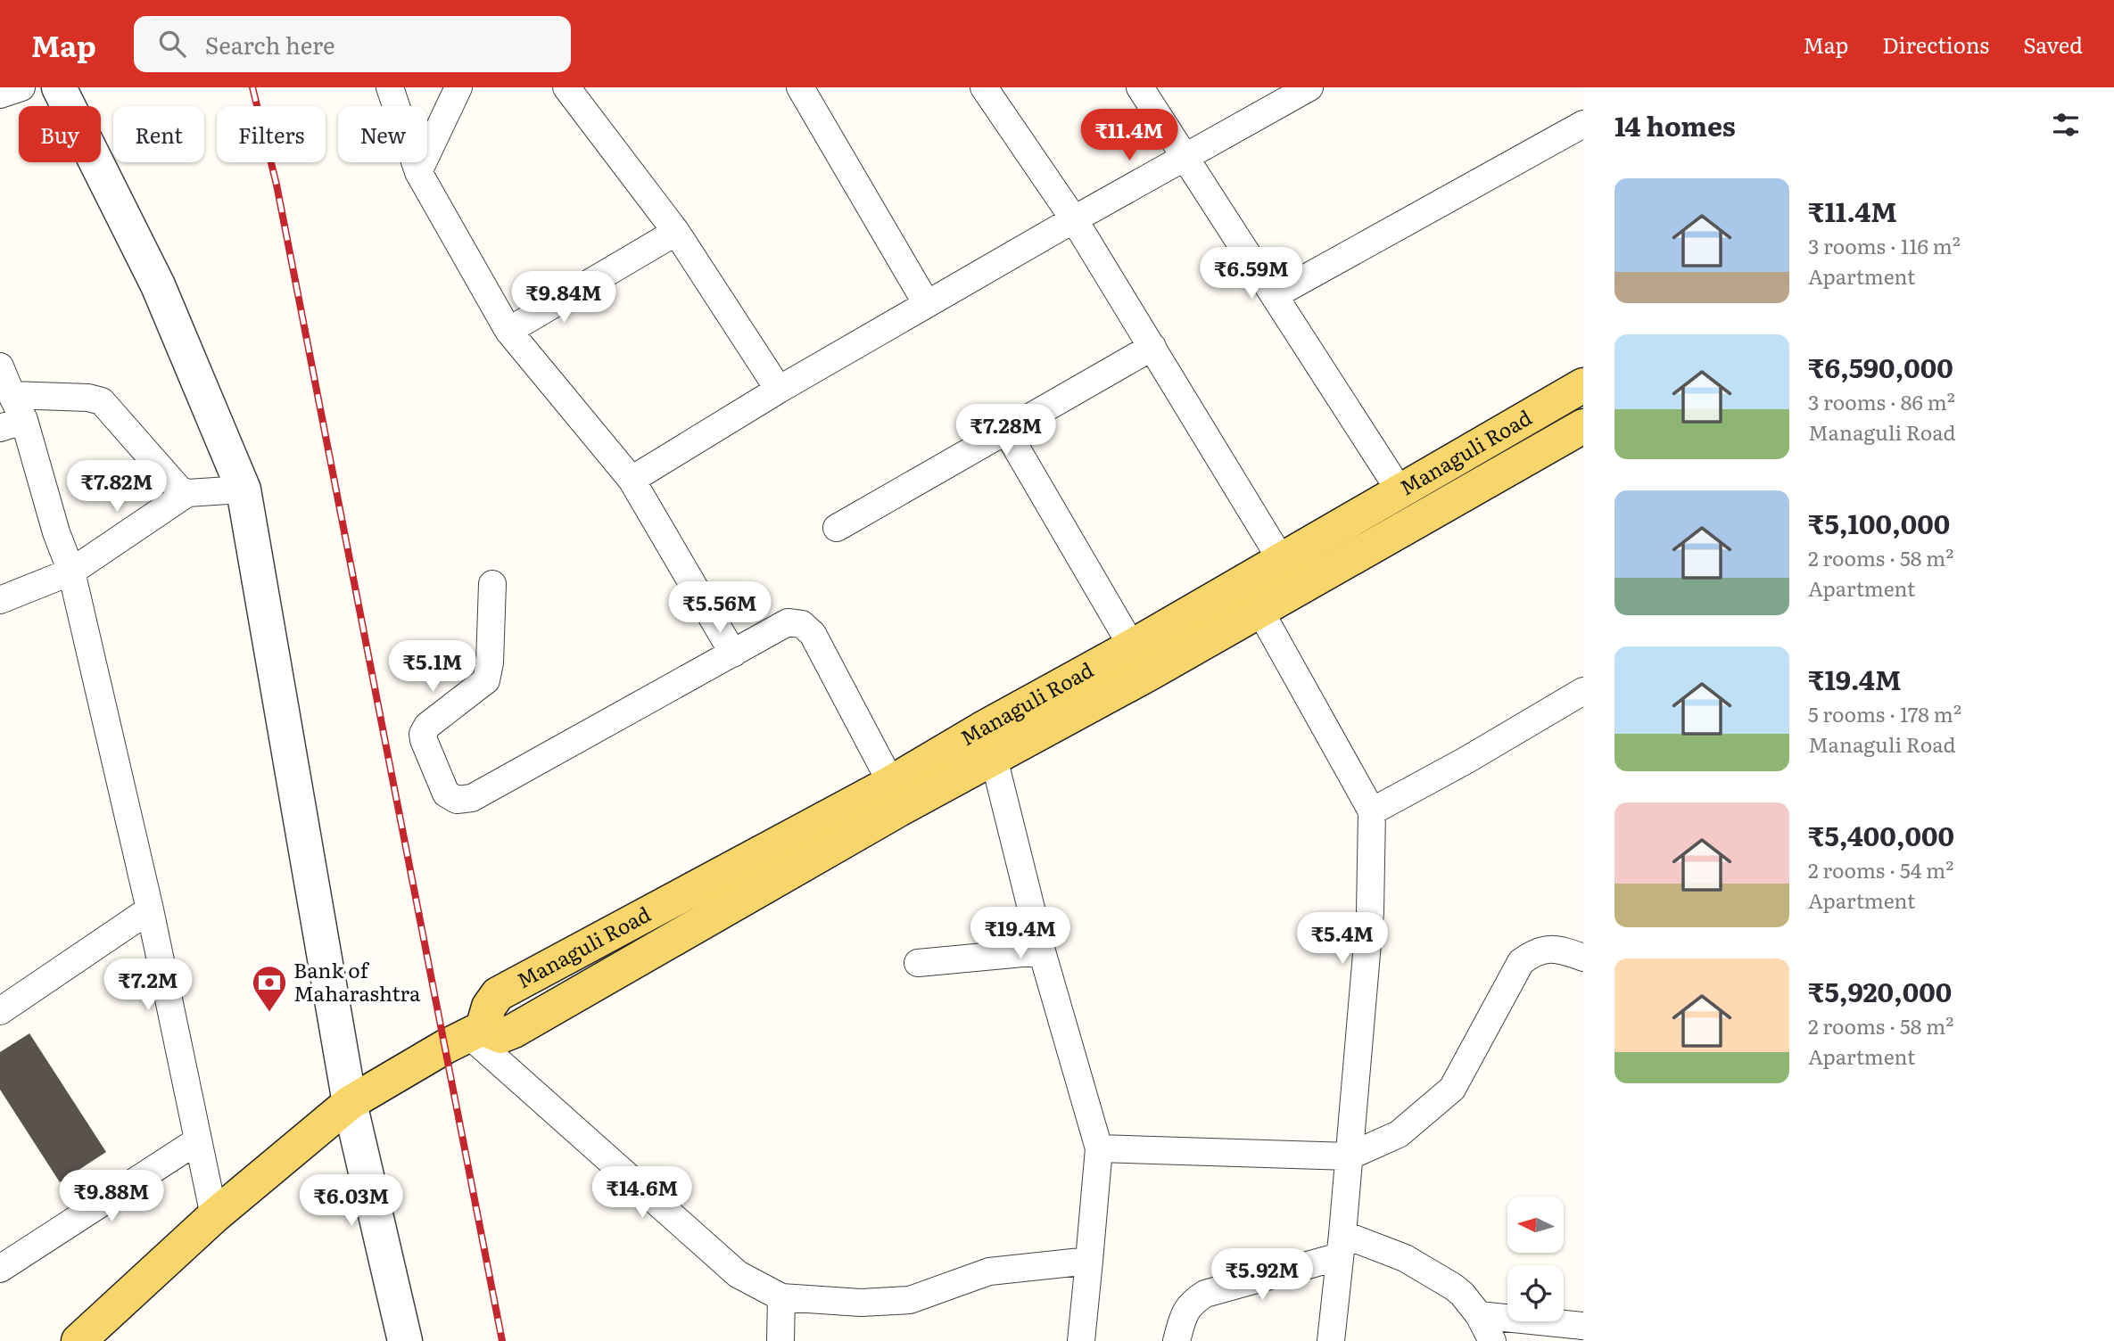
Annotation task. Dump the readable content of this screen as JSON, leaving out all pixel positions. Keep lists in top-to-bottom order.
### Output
{
  "streets": {
    "main road": ["Managuli Road"]
  },
  "places": {
    "bank": ["Bank of Maharashtra"]
  },
  "north": "left",
  "page": {
    "header": "Map",
    "search": "Search here",
    "nav": ["Map", "Directions", "Saved"],
    "heading": "14 homes",
    "chip": [
      "Buy",
      "Rent",
      "Filters",
      "New"
    ],
    "price": [
      "₹11.4M",
      "₹6.59M",
      "₹9.84M",
      "₹7.28M",
      "₹7.82M",
      "₹5.56M",
      "₹5.1M",
      "₹19.4M",
      "₹5.4M",
      "₹7.2M",
      "₹14.6M",
      "₹9.88M",
      "₹6.03M",
      "₹5.92M"
    ],
    "list": [
      {
        "name": "₹11.4M",
        "note": "3 rooms · 116 m² · Apartment"
      },
      {
        "name": "₹6,590,000",
        "note": "3 rooms · 86 m² · Managuli Road"
      },
      {
        "name": "₹5,100,000",
        "note": "2 rooms · 58 m² · Apartment"
      },
      {
        "name": "₹19.4M",
        "note": "5 rooms · 178 m² · Managuli Road"
      },
      {
        "name": "₹5,400,000",
        "note": "2 rooms · 54 m² · Apartment"
      },
      {
        "name": "₹5,920,000",
        "note": "2 rooms · 58 m² · Apartment"
      }
    ]
  }
}
